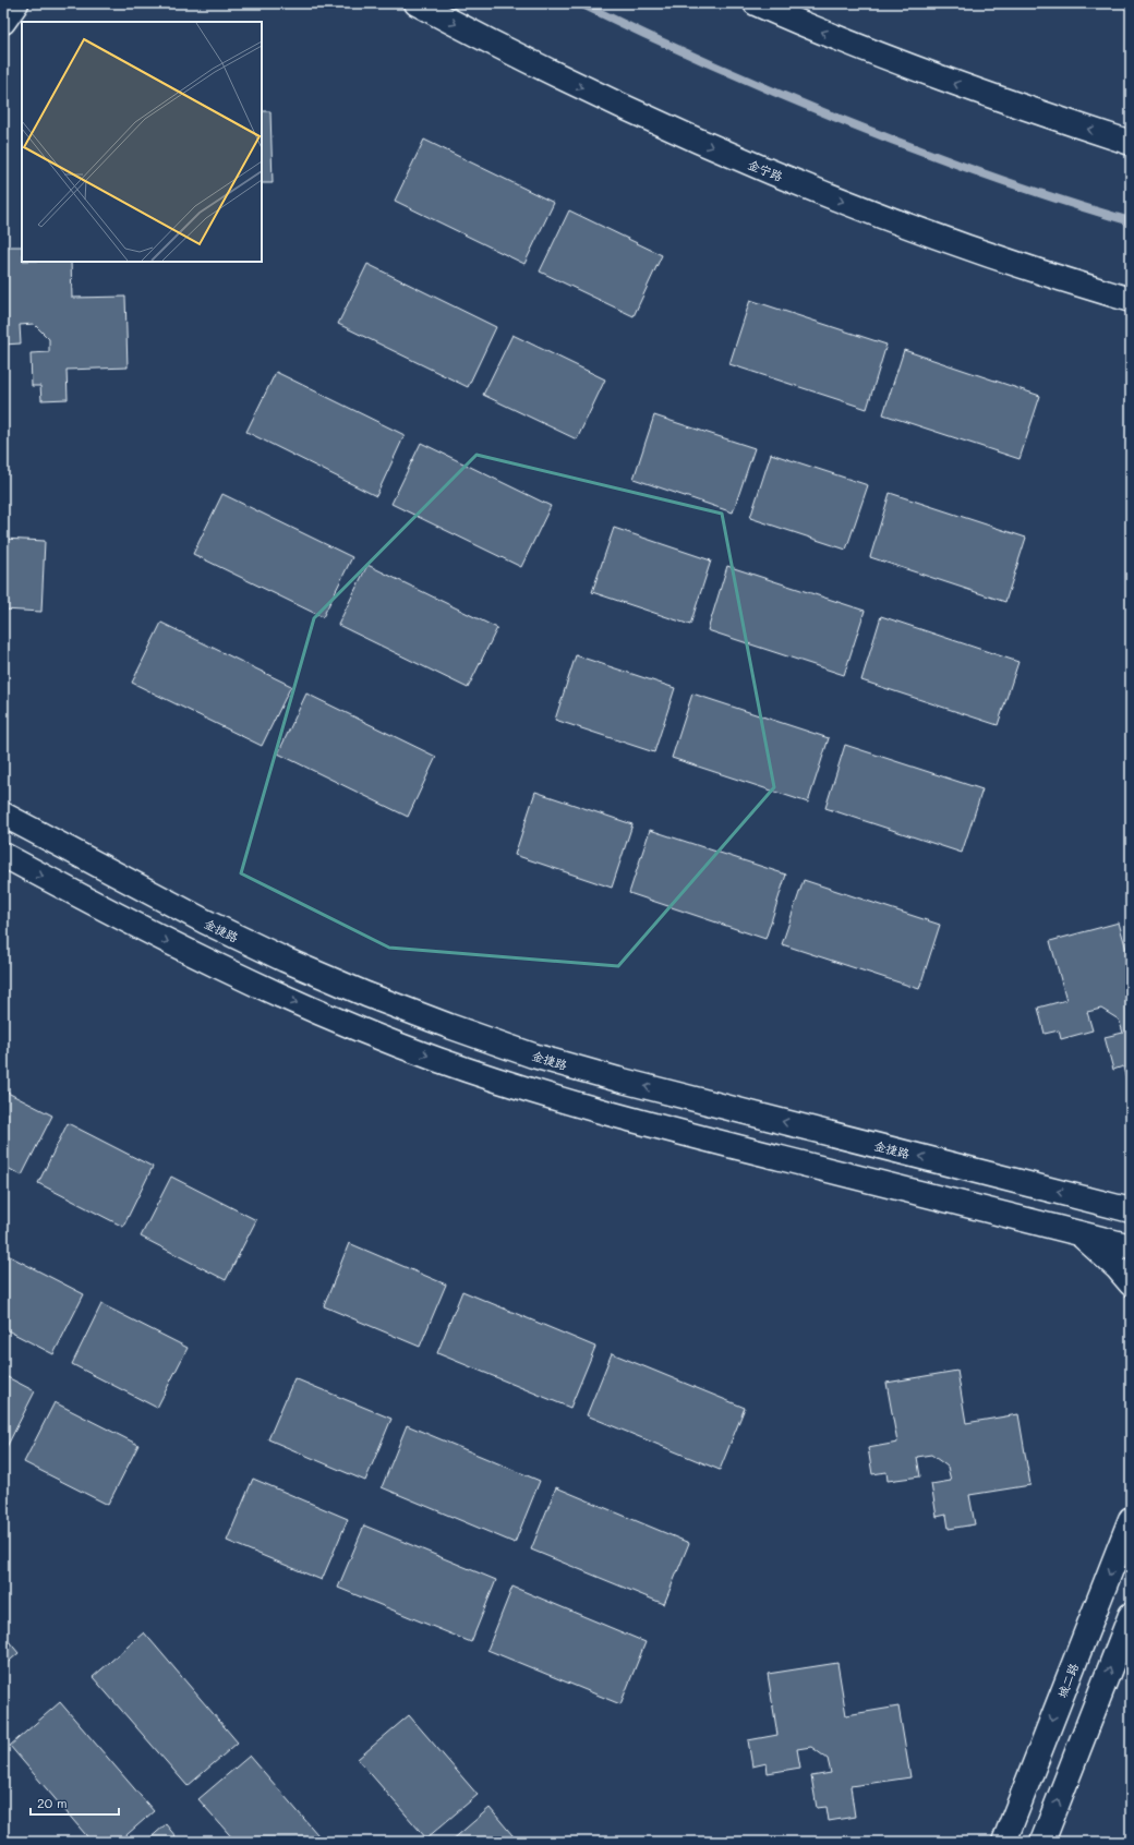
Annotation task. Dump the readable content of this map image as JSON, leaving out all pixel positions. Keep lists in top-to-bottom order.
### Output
{
  "streets": {
    "street": ["金宁路", "金捷路", "城二路"]
  },
  "scale_bar": "20 m"
}
